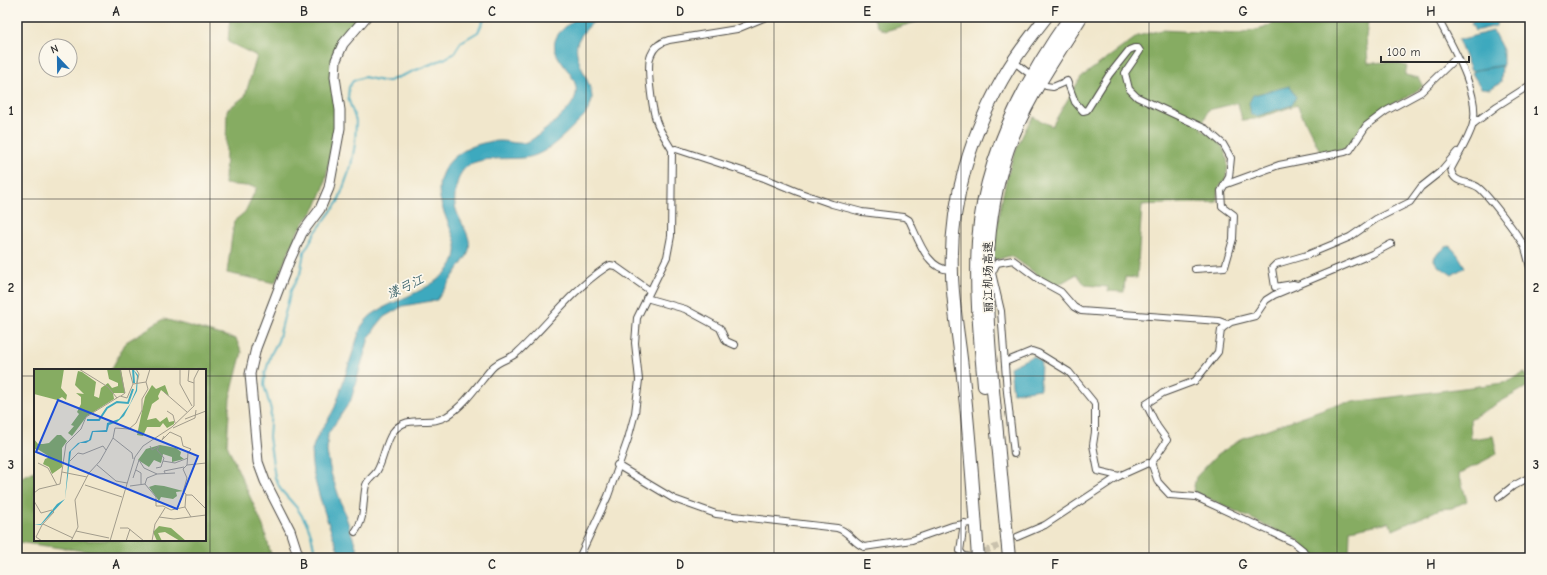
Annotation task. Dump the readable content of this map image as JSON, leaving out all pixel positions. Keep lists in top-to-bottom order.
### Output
{
  "streets": {
    "highway": ["丽江机场高速"]
  },
  "water": ["漾弓江"],
  "scale_bar": "100 m",
  "north": "top",
  "grid": {
    "columns": [
      "A",
      "B",
      "C",
      "D",
      "E",
      "F",
      "G",
      "H"
    ],
    "rows": ["1", "2", "3"]
  }
}
